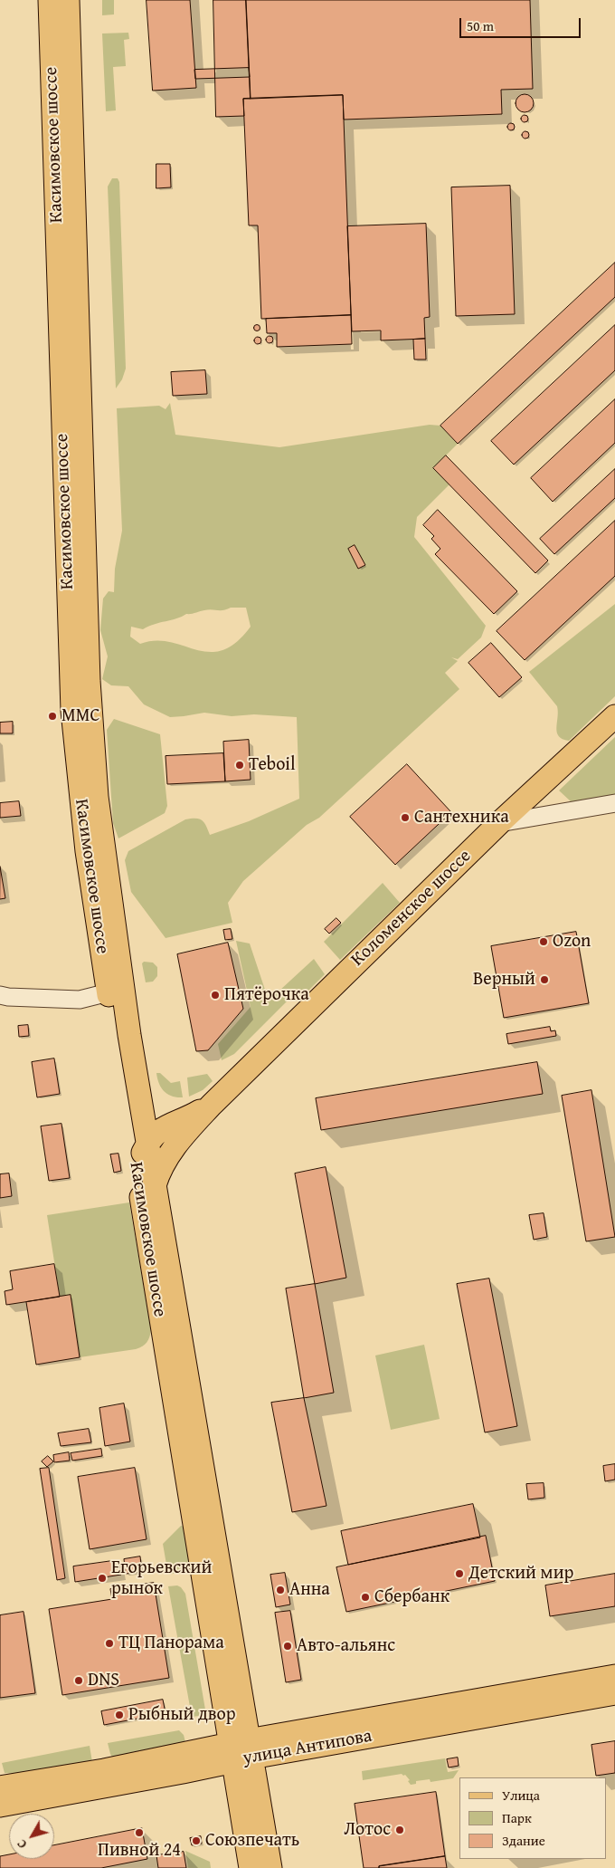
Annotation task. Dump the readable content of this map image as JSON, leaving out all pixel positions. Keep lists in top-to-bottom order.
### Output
{
  "streets": {
    "main road": ["Касимовское шоссе", "Коломенское шоссе", "улица Антипова"]
  },
  "crossings": [
    ["Касимовское шоссе", "Коломенское шоссе"],
    ["Касимовское шоссе", "улица Антипова"]
  ],
  "places": [
    "ММС",
    "Teboil",
    "Сантехника",
    "Ozon",
    "Верный",
    "Пятёрочка",
    "Детский мир",
    "Егорьевский рынок",
    "Анна",
    "Сбербанк",
    "ТЦ Панорама",
    "Авто-альянс",
    "DNS",
    "Рыбный двор",
    "Лотос",
    "Пивной 24",
    "Союзпечать"
  ],
  "legend": ["Улица", "Парк", "Здание"],
  "scale_bar": "50 m",
  "north": "bottom left"
}
